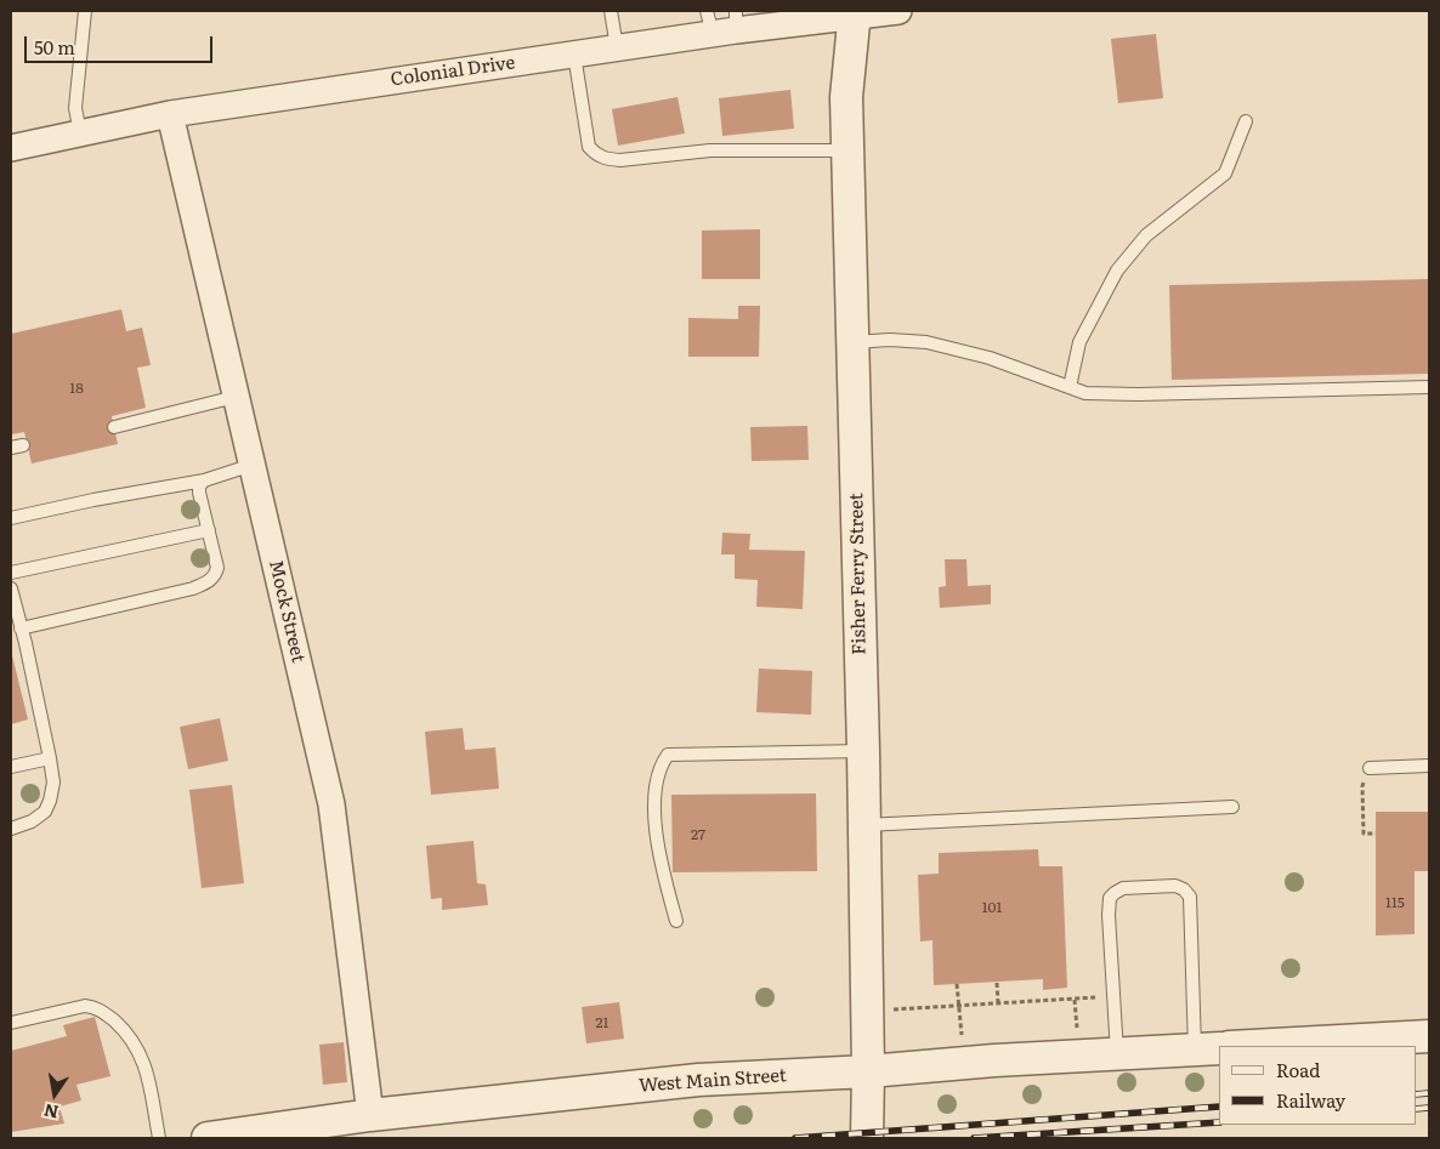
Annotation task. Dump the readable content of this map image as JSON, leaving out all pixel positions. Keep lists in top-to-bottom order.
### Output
{
  "streets": {
    "street": [
      "Colonial Drive",
      "Fisher Ferry Street",
      "Mock Street",
      "West Main Street"
    ]
  },
  "crossings": [
    ["Colonial Drive", "Fisher Ferry Street"],
    ["Colonial Drive", "Mock Street"],
    ["Fisher Ferry Street", "West Main Street"],
    ["Mock Street", "West Main Street"]
  ],
  "house_numbers": [
    "18",
    "27",
    "115",
    "101",
    "21"
  ],
  "legend": ["Road", "Railway"],
  "scale_bar": "50 m",
  "north": "bottom"
}
